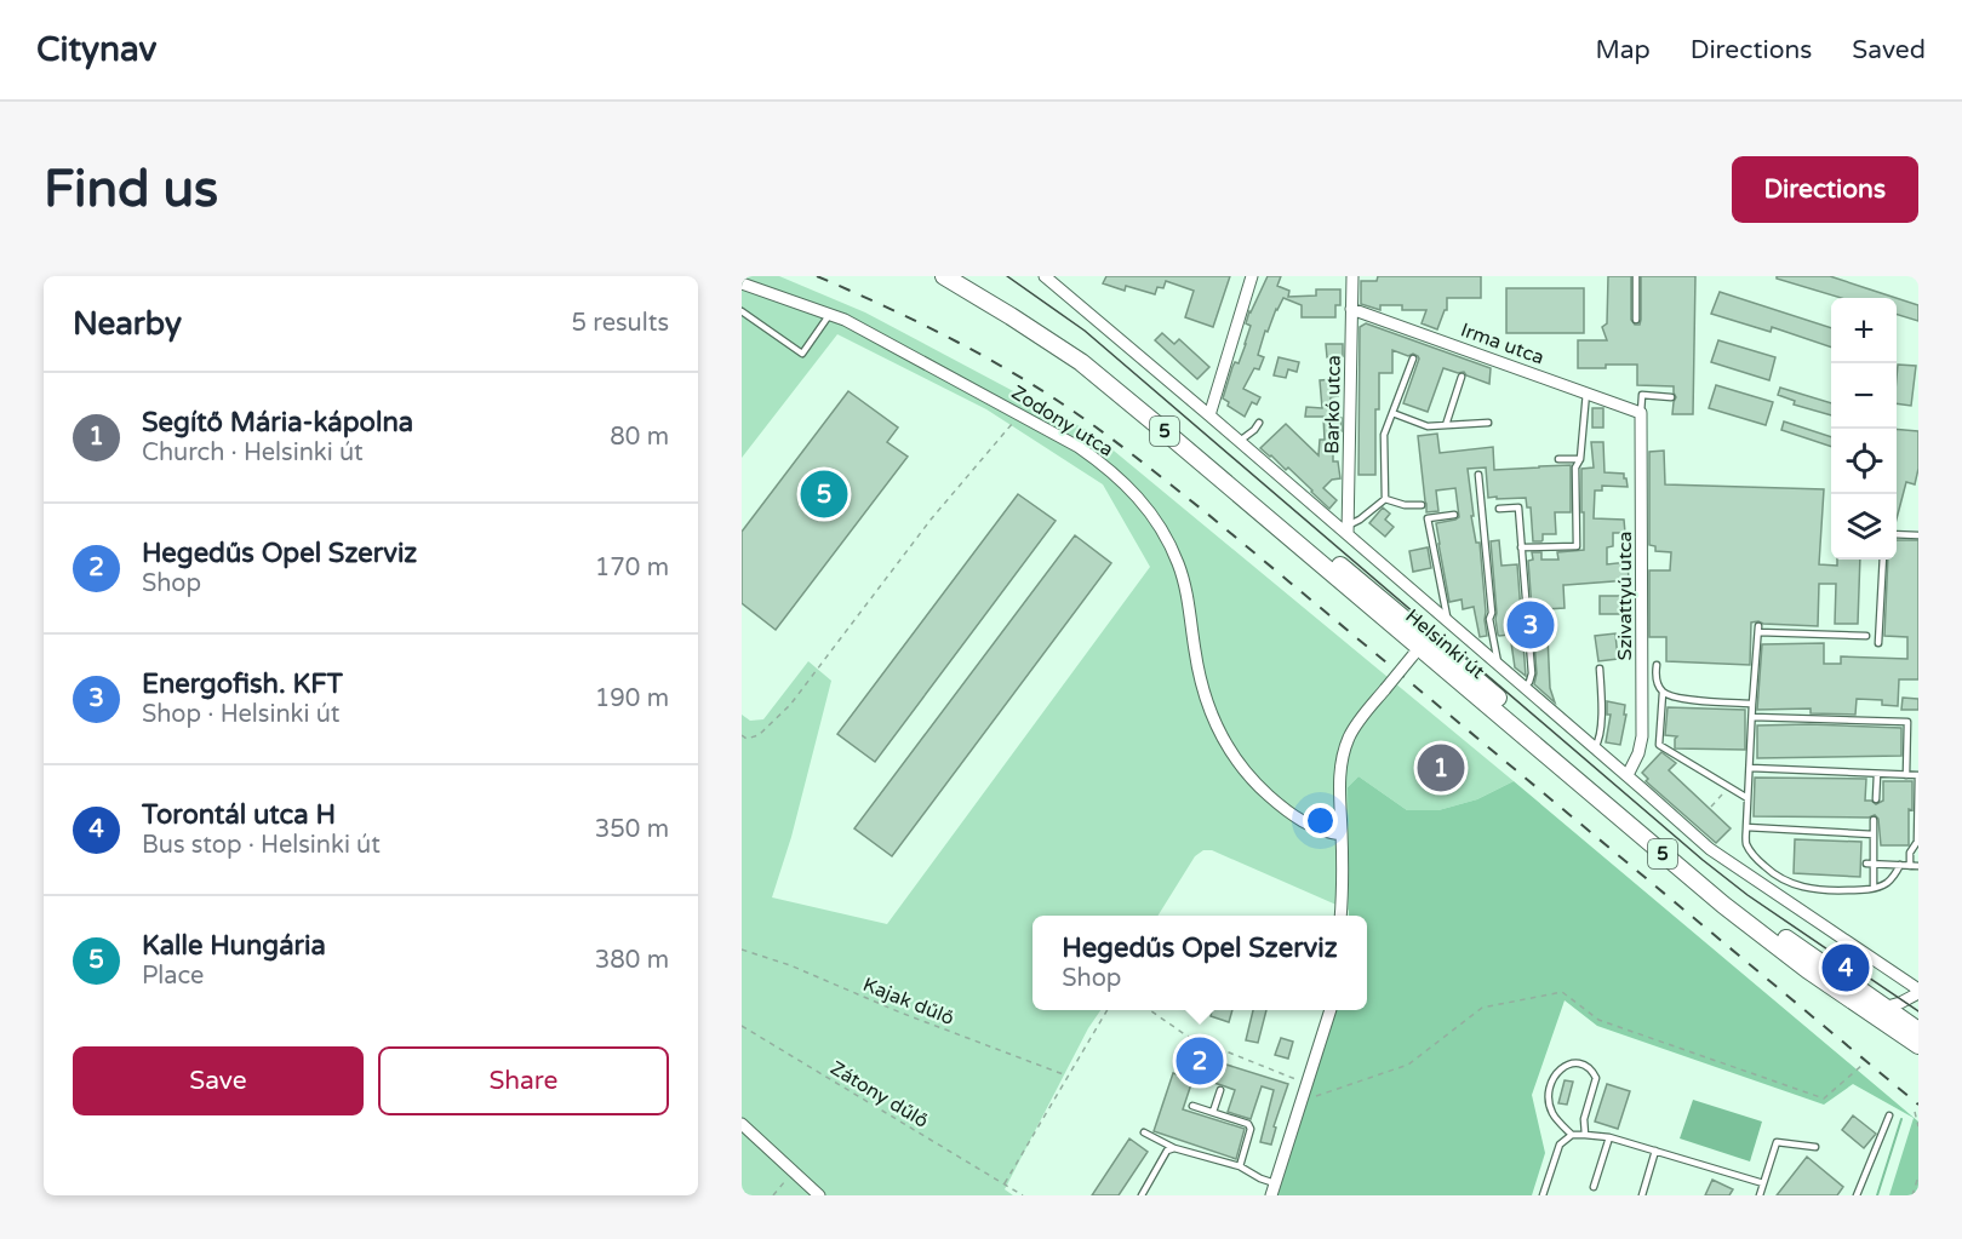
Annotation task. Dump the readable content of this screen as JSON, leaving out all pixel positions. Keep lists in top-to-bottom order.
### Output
{
  "streets": {
    "main road": ["5", "Helsinki út"],
    "street": [
      "Irma utca",
      "Barkó utca",
      "Zodony utca",
      "Szivattyú utca"
    ],
    "path": ["Kajak dűlő", "Zátony dűlő"]
  },
  "crossings": [
    ["Irma utca", "Barkó utca"],
    ["Irma utca", "Szivattyú utca"],
    ["Barkó utca", "Helsinki út"],
    ["Szivattyú utca", "Helsinki út"]
  ],
  "page": {
    "header": "Citynav",
    "nav": ["Map", "Directions", "Saved"],
    "buttons": [
      "Directions",
      ["Save", "Share"]
    ],
    "title": "Find us",
    "heading": ["Nearby", "5 results"],
    "map_buttons": ["+", "−"],
    "list": [
      {
        "mark": "1",
        "name": "Segítő Mária-kápolna",
        "note": "Church · Helsinki út",
        "value": "80 m"
      },
      {
        "mark": "2",
        "name": "Hegedűs Opel Szerviz",
        "note": "Shop",
        "value": "170 m"
      },
      {
        "mark": "3",
        "name": "Energofish. KFT",
        "note": "Shop · Helsinki út",
        "value": "190 m"
      },
      {
        "mark": "4",
        "name": "Torontál utca H",
        "note": "Bus stop · Helsinki út",
        "value": "350 m"
      },
      {
        "mark": "5",
        "name": "Kalle Hungária",
        "note": "Place",
        "value": "380 m"
      }
    ],
    "pins": [
      "5",
      "3",
      "1",
      "4",
      "2"
    ],
    "popup": ["Hegedűs Opel Szerviz", "Shop"]
  }
}
